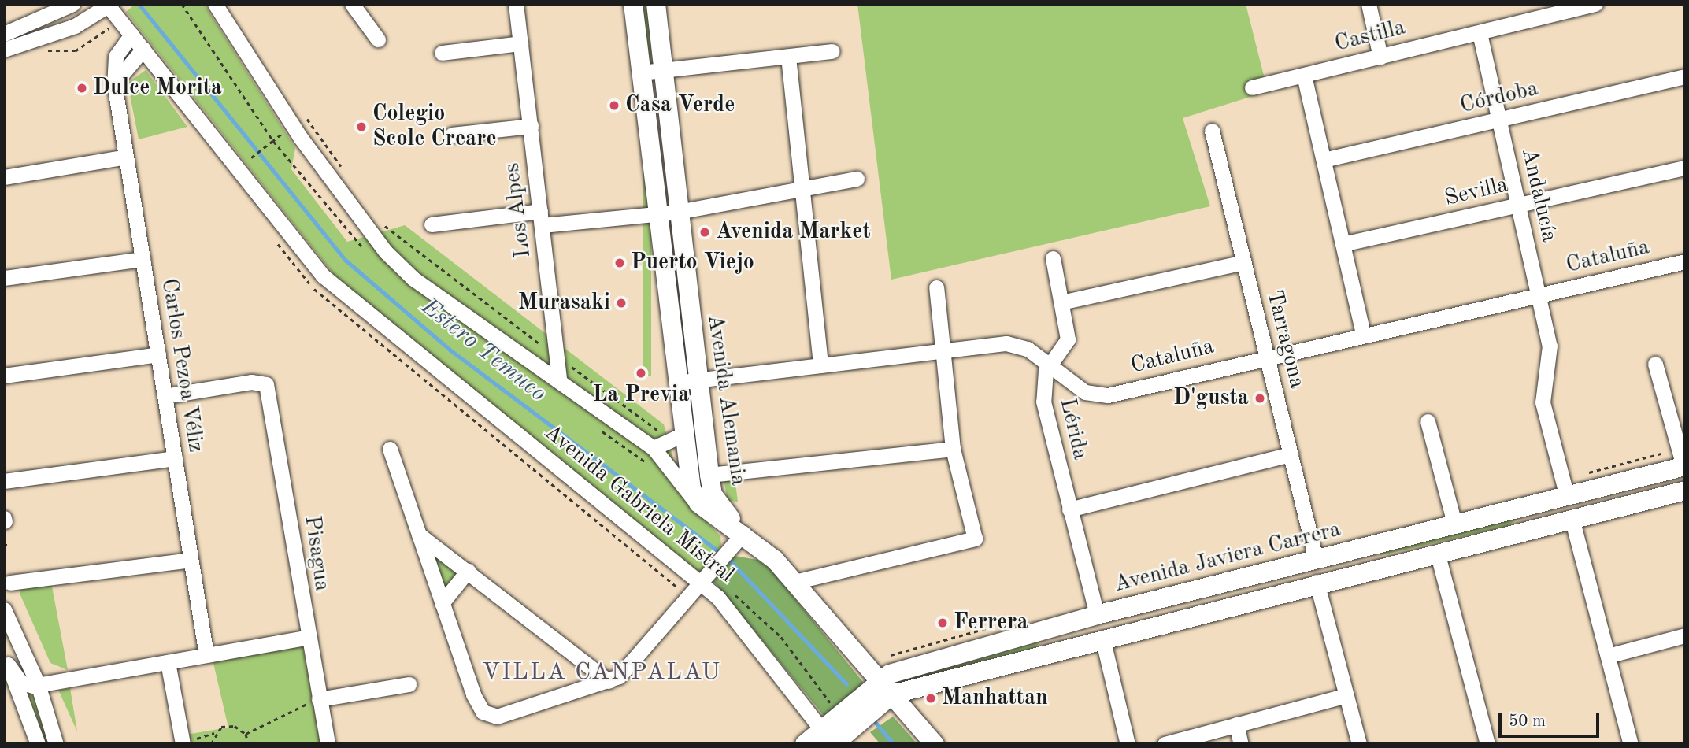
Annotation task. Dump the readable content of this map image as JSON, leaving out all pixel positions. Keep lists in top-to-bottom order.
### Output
{
  "streets": {
    "main road": ["Avenida Alemania", "Avenida Gabriela Mistral", "Avenida Javiera Carrera"],
    "street": [
      "Castilla",
      "Córdoba",
      "Sevilla",
      "Andalucía",
      "Los Alpes",
      "Cataluña",
      "Tarragona",
      "Carlos Pezoa Véliz",
      "Lérida",
      "Pisagua"
    ]
  },
  "crossings": [
    ["Castilla", "Andalucía"],
    ["Córdoba", "Andalucía"],
    ["Sevilla", "Andalucía"],
    ["Andalucía", "Cataluña"],
    ["Andalucía", "Avenida Javiera Carrera"],
    ["Los Alpes", "Avenida Gabriela Mistral"],
    ["Cataluña", "Tarragona"],
    ["Cataluña", "Avenida Alemania"],
    ["Cataluña", "Lérida"],
    ["Tarragona", "Avenida Javiera Carrera"],
    ["Carlos Pezoa Véliz", "Avenida Gabriela Mistral"],
    ["Carlos Pezoa Véliz", "Pisagua"],
    ["Avenida Alemania", "Avenida Gabriela Mistral"],
    ["Lérida", "Avenida Javiera Carrera"],
    ["Avenida Gabriela Mistral", "Avenida Javiera Carrera"]
  ],
  "districts": ["VILLA CANPALAU"],
  "water": ["Estero Temuco"],
  "places": [
    "Dulce Morita",
    "Casa Verde",
    "Colegio Scole Creare",
    "Avenida Market",
    "Puerto Viejo",
    "Murasaki",
    "La Previa",
    "D'gusta",
    "Ferrera",
    "Manhattan"
  ],
  "scale_bar": "50 m"
}
